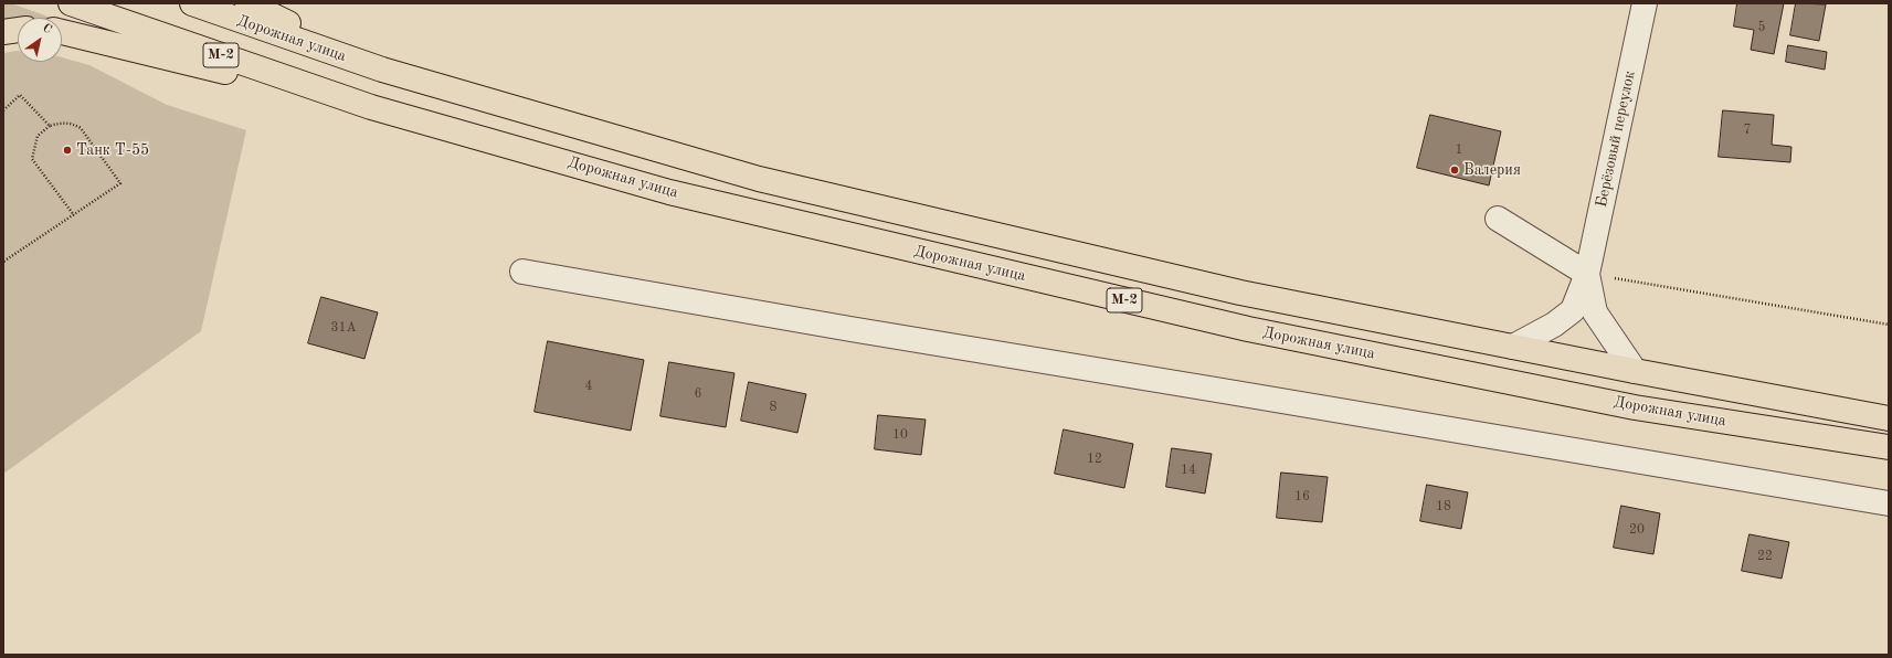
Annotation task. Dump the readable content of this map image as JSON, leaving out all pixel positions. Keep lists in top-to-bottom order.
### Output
{
  "streets": {
    "main road": ["Дорожная улица", "М-2"],
    "street": ["Берёзовый переулок"]
  },
  "crossings": [
    ["Дорожная улица", "Берёзовый переулок"]
  ],
  "places": ["Танк Т-55", "Валерия"],
  "house_numbers": [
    "5",
    "7",
    "1",
    "31А",
    "4",
    "6",
    "8",
    "10",
    "12",
    "14",
    "16",
    "18",
    "20",
    "22"
  ],
  "north": "top right"
}
